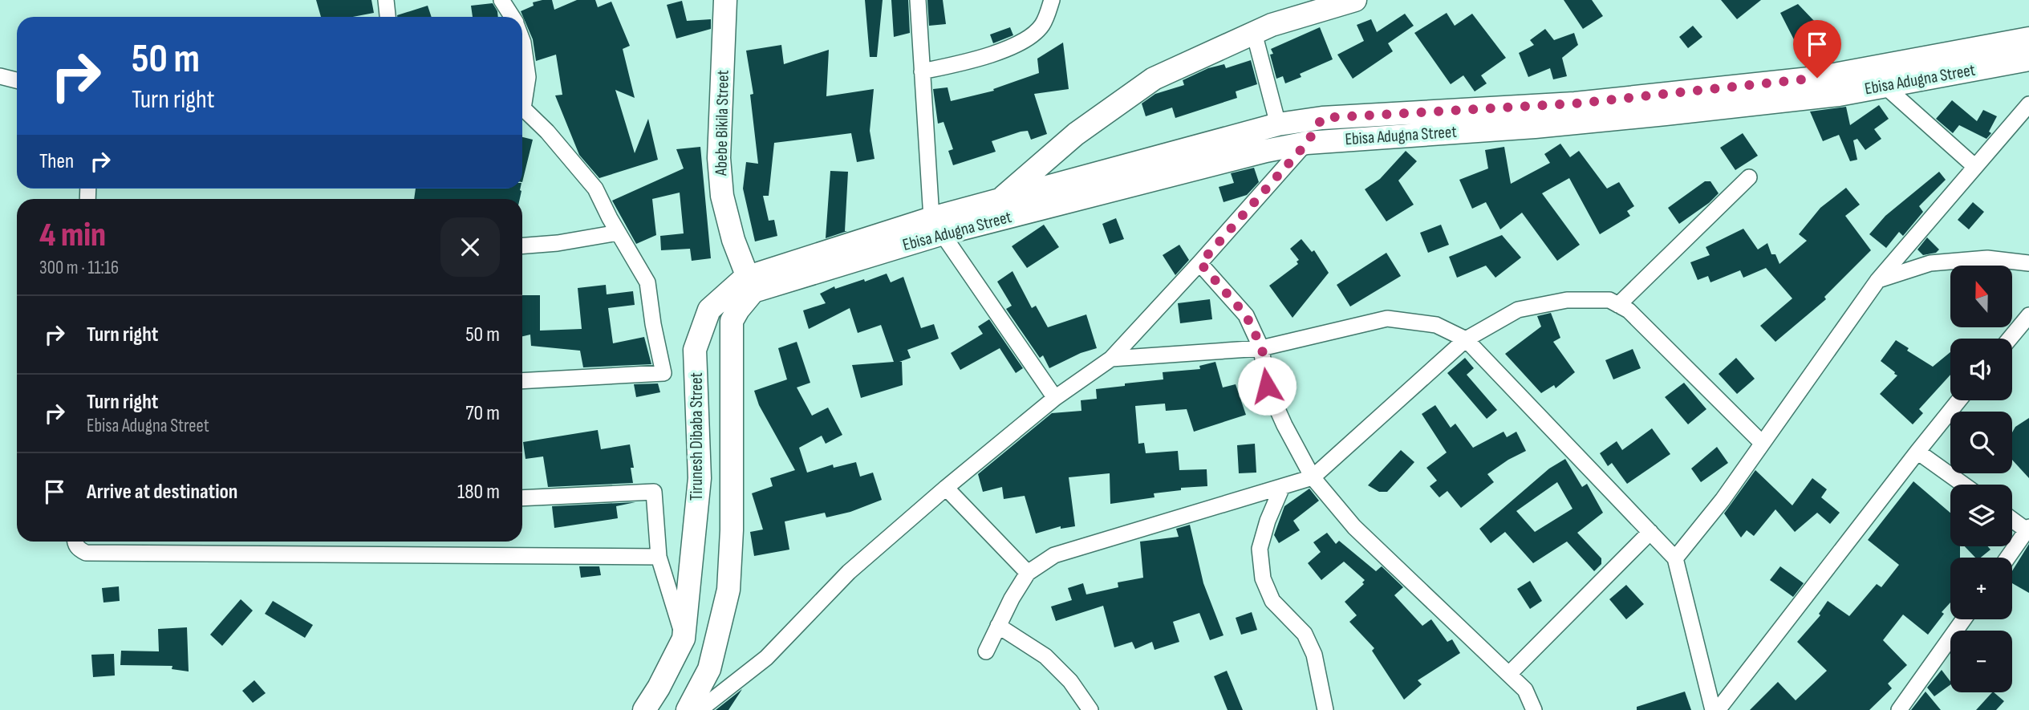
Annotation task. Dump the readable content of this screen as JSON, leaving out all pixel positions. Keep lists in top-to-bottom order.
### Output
{
  "streets": {
    "main road": ["Ebisa Adugna Street", "Abebe Bikila Street", "Tirunesh Dibaba Street"]
  },
  "crossings": [
    ["Ebisa Adugna Street", "Abebe Bikila Street"],
    ["Ebisa Adugna Street", "Tirunesh Dibaba Street"],
    ["Abebe Bikila Street", "Tirunesh Dibaba Street"]
  ],
  "north": "top",
  "page": {
    "turn": ["50 m", "Turn right"],
    "then": "Then",
    "heading": ["4 min", "300 m · 11:16"],
    "map_buttons": ["+", "−"],
    "list": [
      {
        "name": "Turn right",
        "value": "50 m"
      },
      {
        "name": "Turn right",
        "note": "Ebisa Adugna Street",
        "value": "70 m"
      },
      {
        "name": "Arrive at destination",
        "value": "180 m"
      }
    ]
  }
}
